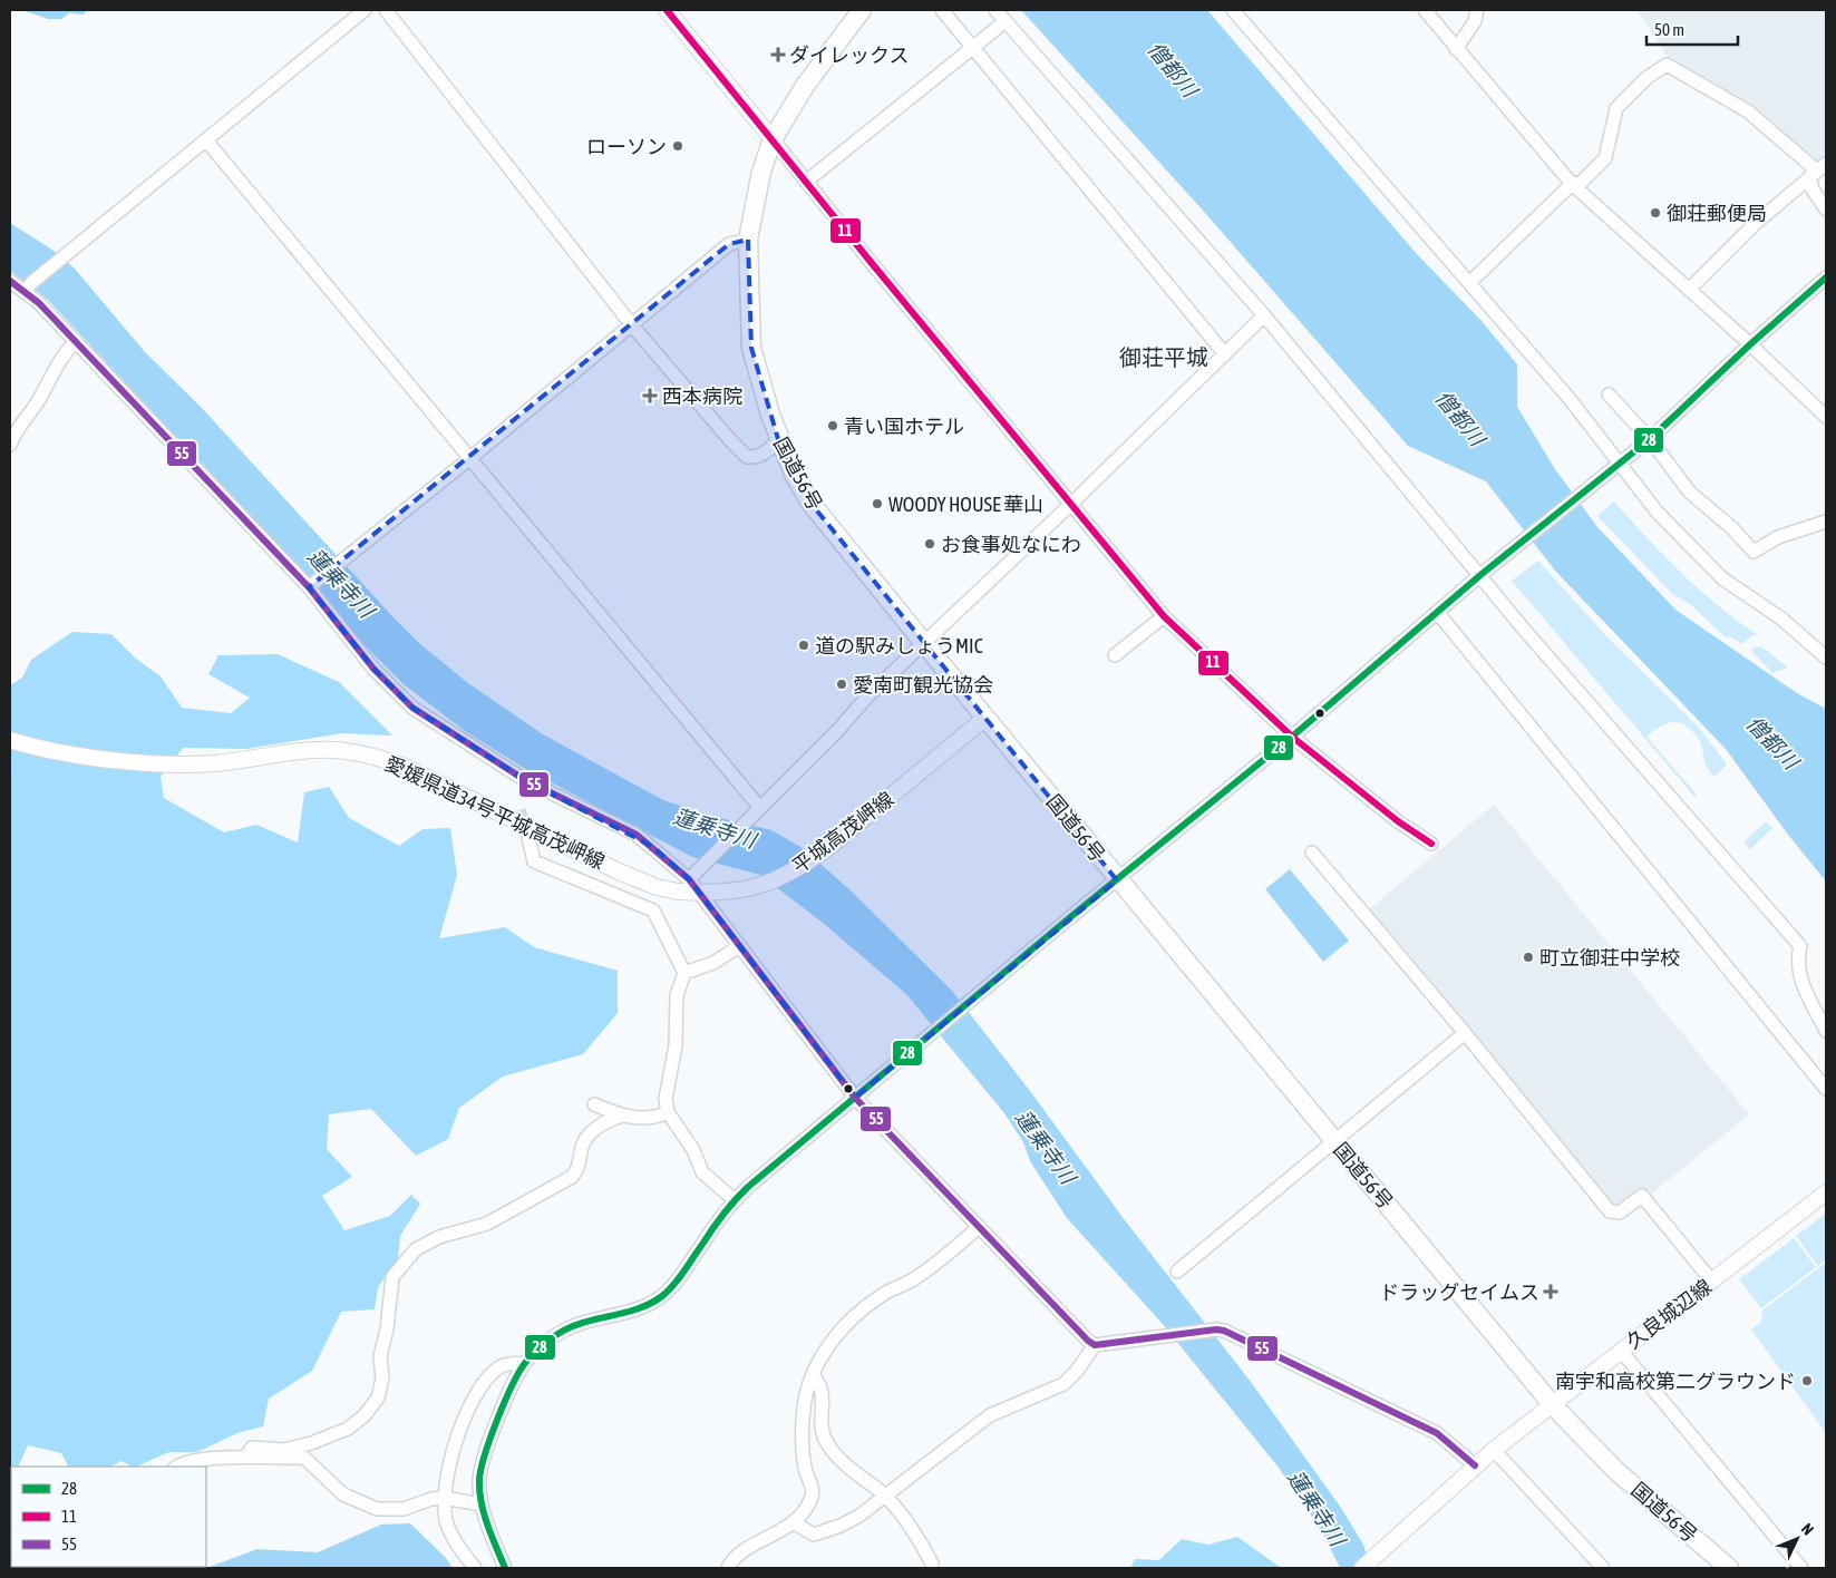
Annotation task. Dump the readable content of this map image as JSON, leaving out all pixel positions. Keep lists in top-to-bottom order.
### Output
{
  "streets": {
    "highway": ["国道56号"],
    "main road": ["愛媛県道34号平城高茂岬線", "平城高茂岬線", "久良城辺線"]
  },
  "crossings": [
    ["国道56号", "平城高茂岬線"],
    ["国道56号", "久良城辺線"],
    ["愛媛県道34号平城高茂岬線", "平城高茂岬線"]
  ],
  "districts": ["御荘平城"],
  "water": ["僧都川", "蓮乗寺川"],
  "places": {
    "health": ["ダイレックス", "西本病院", "ドラッグセイムス"],
    "other": [
      "ローソン",
      "御荘郵便局",
      "青い国ホテル",
      "WOODY HOUSE 華山",
      "お食事処なにわ",
      "道の駅みしょうMIC",
      "愛南町観光協会",
      "町立御荘中学校",
      "南宇和高校第二グラウンド"
    ]
  },
  "lines": ["transit line 11", "transit line 28", "transit line 55"],
  "legend": ["28", "11", "55"],
  "scale_bar": "50 m",
  "north": "top right"
}
